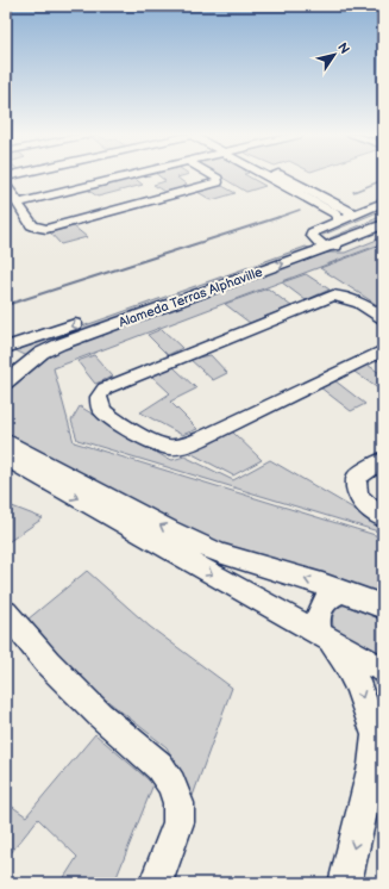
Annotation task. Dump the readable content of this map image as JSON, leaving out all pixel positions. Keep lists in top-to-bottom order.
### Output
{
  "streets": {
    "street": ["Alameda Terras Alphaville"]
  },
  "north": "top right"
}
